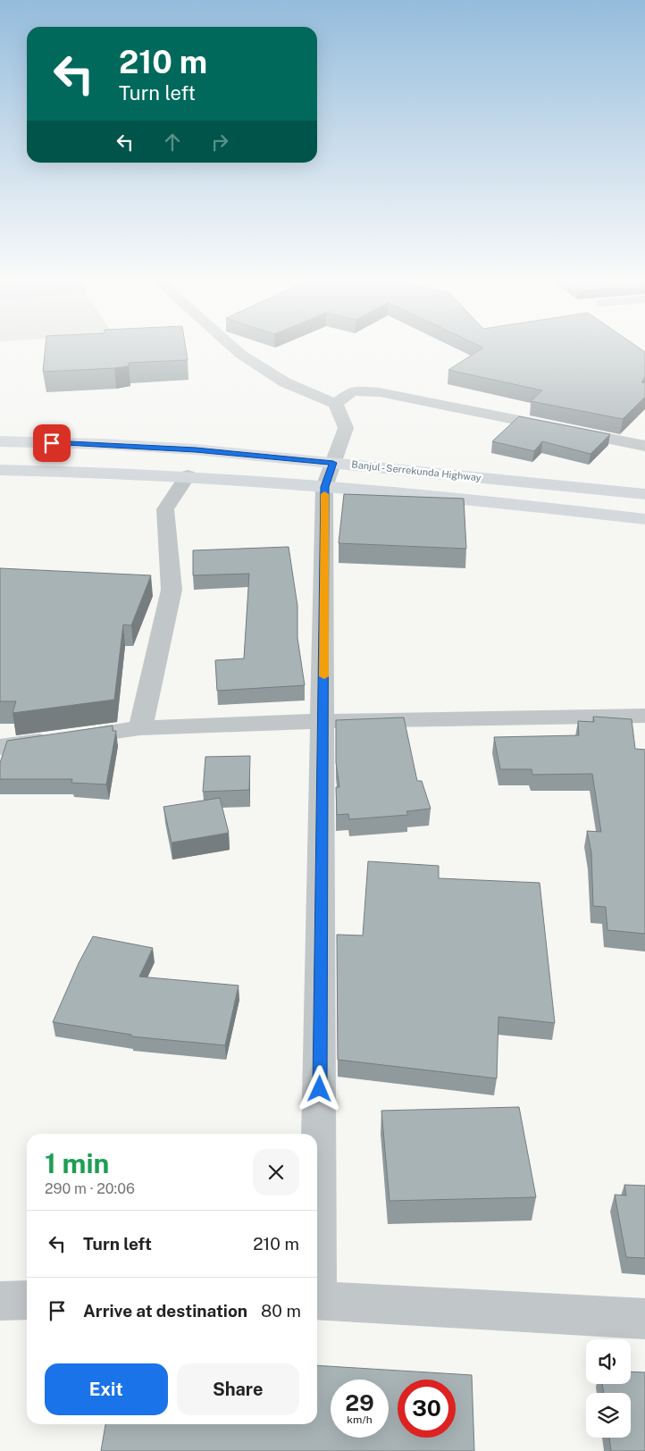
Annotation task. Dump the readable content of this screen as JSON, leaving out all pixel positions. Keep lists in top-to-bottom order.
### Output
{
  "streets": {
    "highway": ["Banjul - Serrekunda Highway"]
  },
  "page": {
    "turn": ["210 m", "Turn left"],
    "heading": ["1 min", "290 m · 20:06"],
    "list": [
      {
        "name": "Turn left",
        "value": "210 m"
      },
      {
        "name": "Arrive at destination",
        "value": "80 m"
      }
    ],
    "buttons": ["Exit", "Share"],
    "speed": "29 km/h",
    "limit": "30"
  }
}
